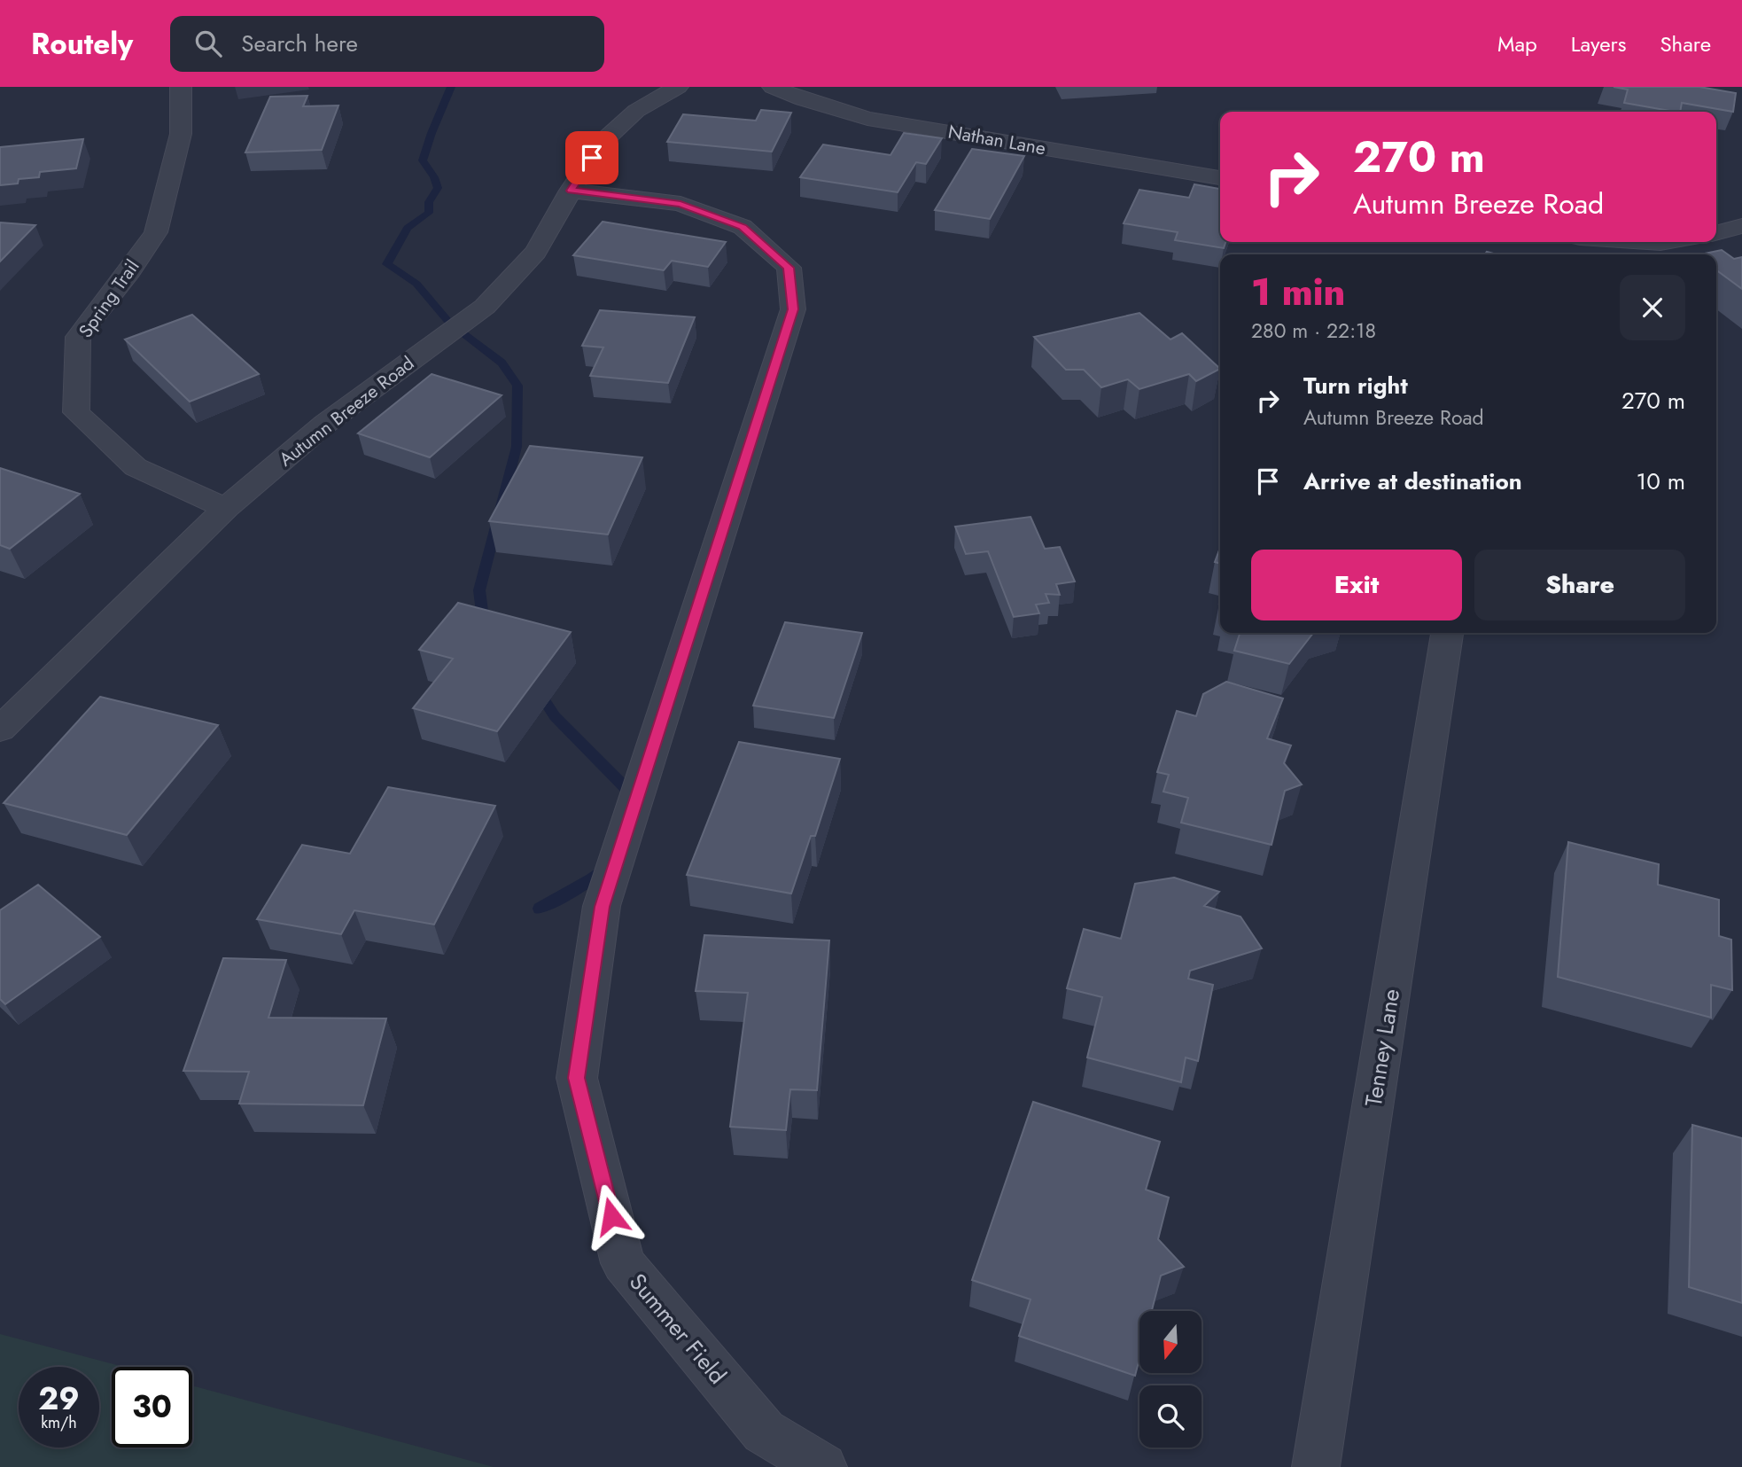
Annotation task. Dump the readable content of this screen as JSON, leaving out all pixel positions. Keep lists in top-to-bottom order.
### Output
{
  "streets": {
    "street": [
      "Nathan Lane",
      "Spring Trail",
      "Autumn Breeze Road",
      "Tenney Lane",
      "Summer Field"
    ]
  },
  "crossings": [
    ["Spring Trail", "Autumn Breeze Road"],
    ["Autumn Breeze Road", "Summer Field"]
  ],
  "north": "bottom",
  "page": {
    "header": "Routely",
    "search": "Search here",
    "nav": ["Map", "Layers", "Share"],
    "turn": ["270 m", "Autumn Breeze Road"],
    "heading": ["1 min", "280 m · 22:18"],
    "list": [
      {
        "name": "Turn right",
        "note": "Autumn Breeze Road",
        "value": "270 m"
      },
      {
        "name": "Arrive at destination",
        "value": "10 m"
      }
    ],
    "buttons": ["Exit", "Share"],
    "speed": "29 km/h",
    "limit": "30"
  }
}
